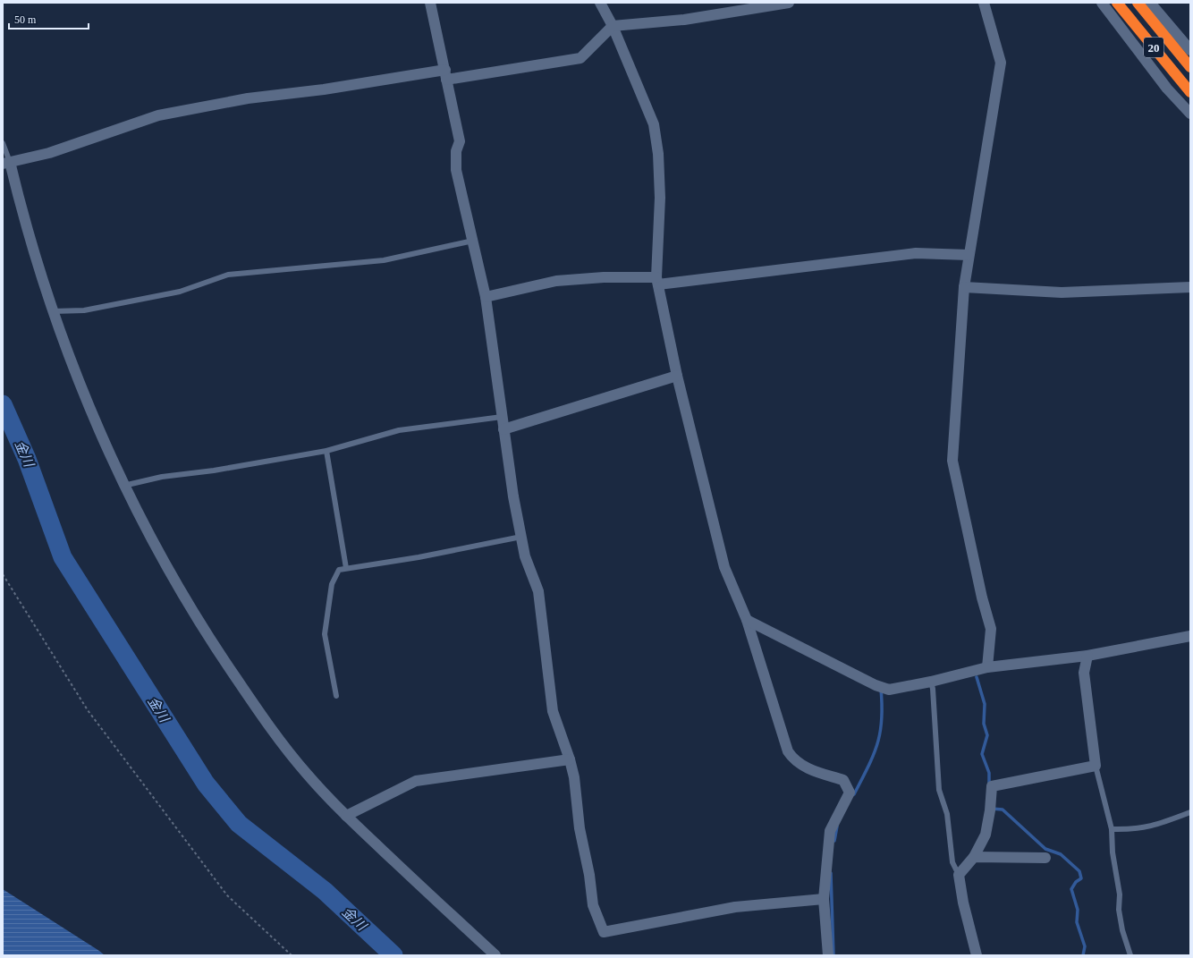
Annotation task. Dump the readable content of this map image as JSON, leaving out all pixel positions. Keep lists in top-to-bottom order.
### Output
{
  "streets": {
    "highway": ["20"]
  },
  "water": ["金川"],
  "scale_bar": "50 m"
}
